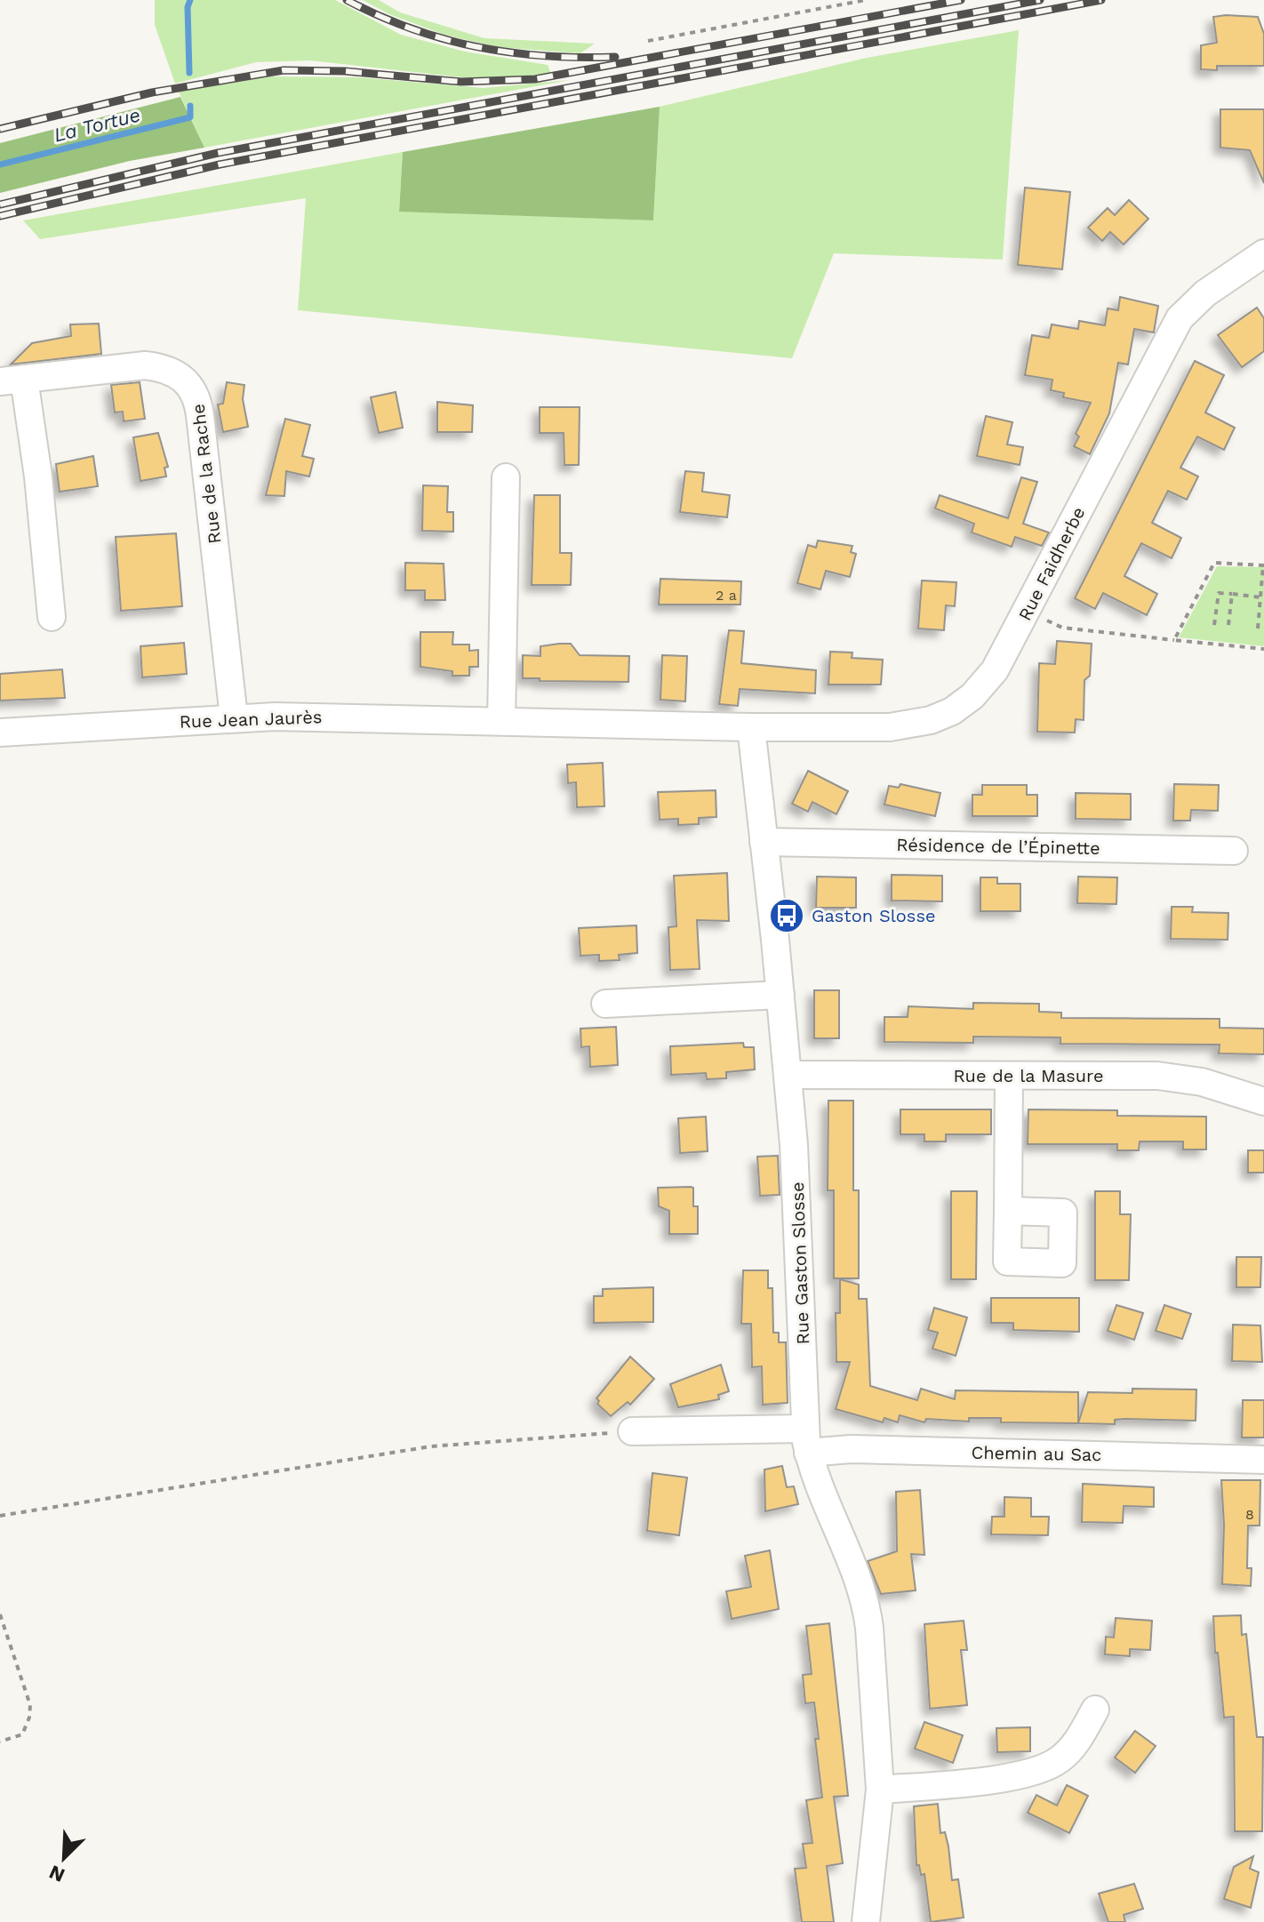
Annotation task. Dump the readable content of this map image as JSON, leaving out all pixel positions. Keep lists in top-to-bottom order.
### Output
{
  "streets": {
    "street": [
      "Rue de la Rache",
      "Rue Faidherbe",
      "Rue Jean Jaurès",
      "Résidence de l’Épinette",
      "Rue de la Masure",
      "Rue Gaston Slosse",
      "Chemin au Sac"
    ]
  },
  "crossings": [
    ["Rue de la Rache", "Rue Jean Jaurès"],
    ["Rue Faidherbe", "Rue Jean Jaurès"],
    ["Rue Faidherbe", "Rue Gaston Slosse"],
    ["Rue Jean Jaurès", "Rue Gaston Slosse"],
    ["Résidence de l’Épinette", "Rue Gaston Slosse"],
    ["Rue de la Masure", "Rue Gaston Slosse"],
    ["Rue Gaston Slosse", "Chemin au Sac"]
  ],
  "water": ["La Tortue"],
  "places": {
    "bus stop": ["Gaston Slosse"]
  },
  "house_numbers": ["2 a", "8"],
  "north": "bottom left"
}
